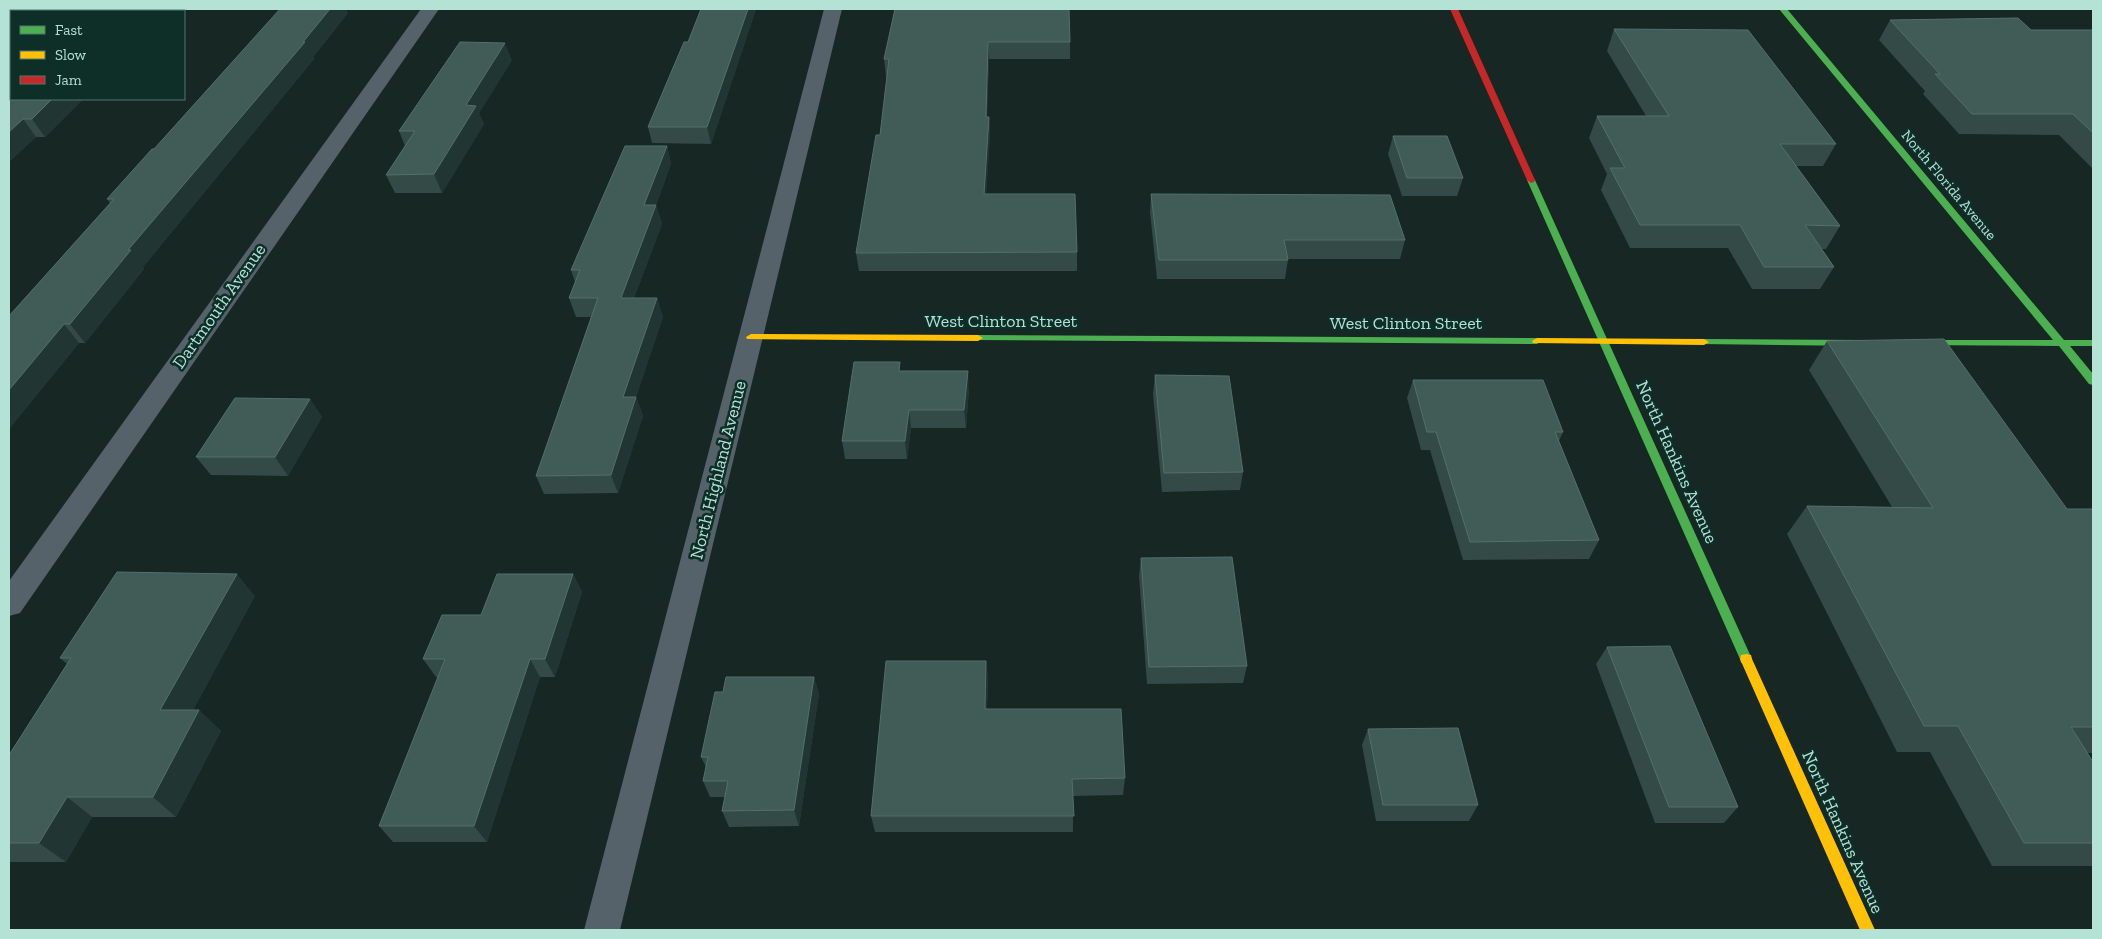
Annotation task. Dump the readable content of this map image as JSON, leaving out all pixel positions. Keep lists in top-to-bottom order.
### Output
{
  "streets": {
    "street": [
      "North Florida Avenue",
      "Dartmouth Avenue",
      "West Clinton Street",
      "North Hankins Avenue",
      "North Highland Avenue"
    ]
  },
  "crossings": [
    ["West Clinton Street", "North Hankins Avenue"],
    ["West Clinton Street", "North Highland Avenue"]
  ],
  "legend": ["Fast", "Slow", "Jam"]
}
